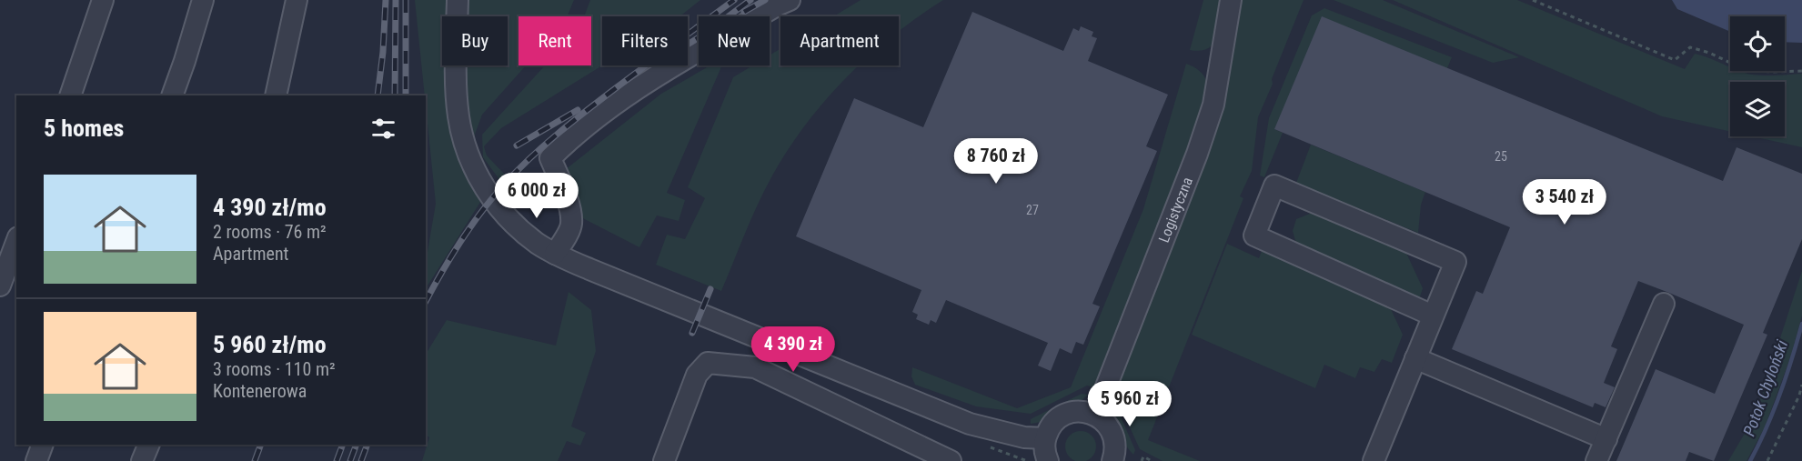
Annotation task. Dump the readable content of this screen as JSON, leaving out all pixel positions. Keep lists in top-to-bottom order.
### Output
{
  "streets": {
    "street": ["Logistyczna"]
  },
  "water": ["Potok Chyloński"],
  "house_numbers": ["25", "27"],
  "page": {
    "chip": [
      "Buy",
      "Rent",
      "Filters",
      "New",
      "Apartment"
    ],
    "heading": "5 homes",
    "price": [
      "8 760 zł",
      "6 000 zł",
      "3 540 zł",
      "4 390 zł",
      "5 960 zł"
    ],
    "list": [
      {
        "name": "4 390 zł/mo",
        "note": "2 rooms · 76 m² · Apartment"
      },
      {
        "name": "5 960 zł/mo",
        "note": "3 rooms · 110 m² · Kontenerowa"
      }
    ]
  }
}
